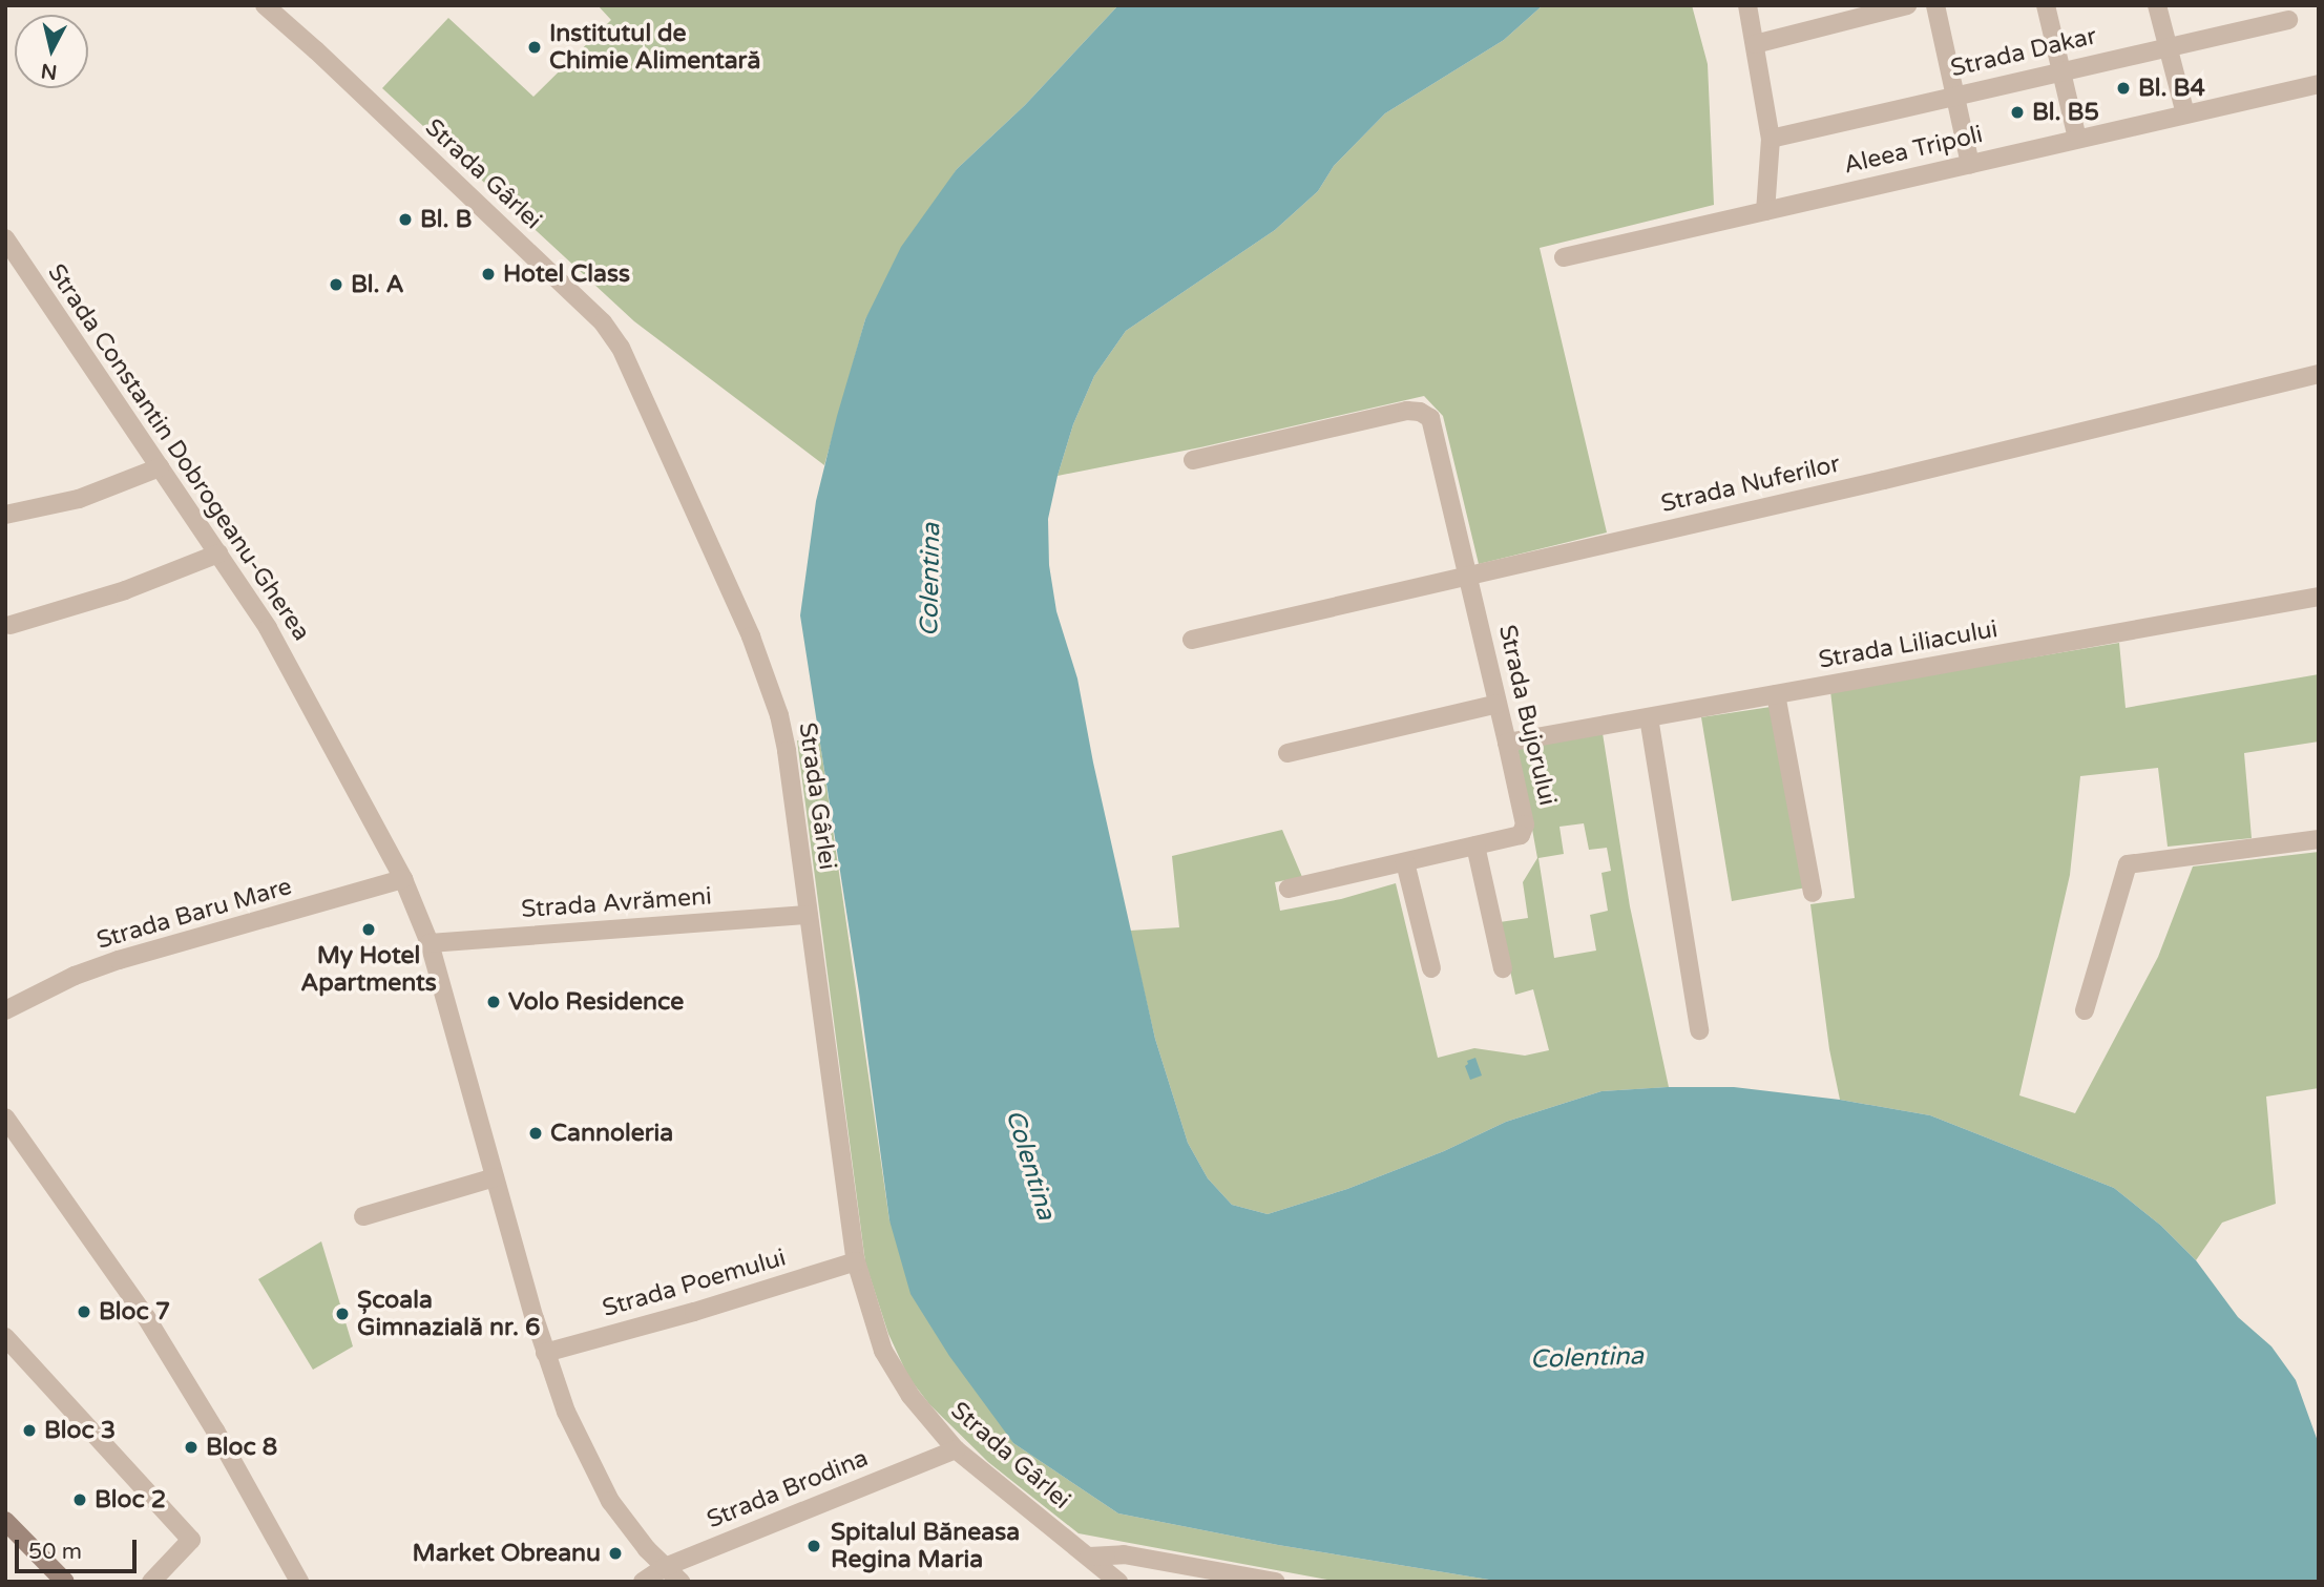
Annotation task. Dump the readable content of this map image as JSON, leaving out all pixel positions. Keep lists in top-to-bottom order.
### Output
{
  "streets": {
    "street": [
      "Strada Dakar",
      "Aleea Tripoli",
      "Strada Gârlei",
      "Strada Constantin Dobrogeanu-Gherea",
      "Strada Nuferilor",
      "Strada Liliacului",
      "Strada Bujorului",
      "Strada Avrămeni",
      "Strada Baru Mare",
      "Strada Poemului",
      "Strada Brodina"
    ]
  },
  "crossings": [
    ["Strada Gârlei", "Strada Avrămeni"],
    ["Strada Gârlei", "Strada Poemului"],
    ["Strada Gârlei", "Strada Brodina"],
    ["Strada Constantin Dobrogeanu-Gherea", "Strada Avrămeni"],
    ["Strada Constantin Dobrogeanu-Gherea", "Strada Baru Mare"],
    ["Strada Constantin Dobrogeanu-Gherea", "Strada Poemului"],
    ["Strada Constantin Dobrogeanu-Gherea", "Strada Brodina"],
    ["Strada Nuferilor", "Strada Bujorului"],
    ["Strada Liliacului", "Strada Bujorului"]
  ],
  "water": ["Colentina"],
  "places": [
    "Institutul de Chimie Alimentară",
    "Bl. B4",
    "Bl. B5",
    "Bl. B",
    "Hotel Class",
    "Bl. A",
    "My Hotel Apartments",
    "Volo Residence",
    "Cannoleria",
    "Bloc 7",
    "Școala Gimnazială nr. 6",
    "Bloc 3",
    "Bloc 8",
    "Bloc 2",
    "Spitalul Băneasa Regina Maria",
    "Market Obreanu"
  ],
  "scale_bar": "50 m",
  "north": "bottom"
}
